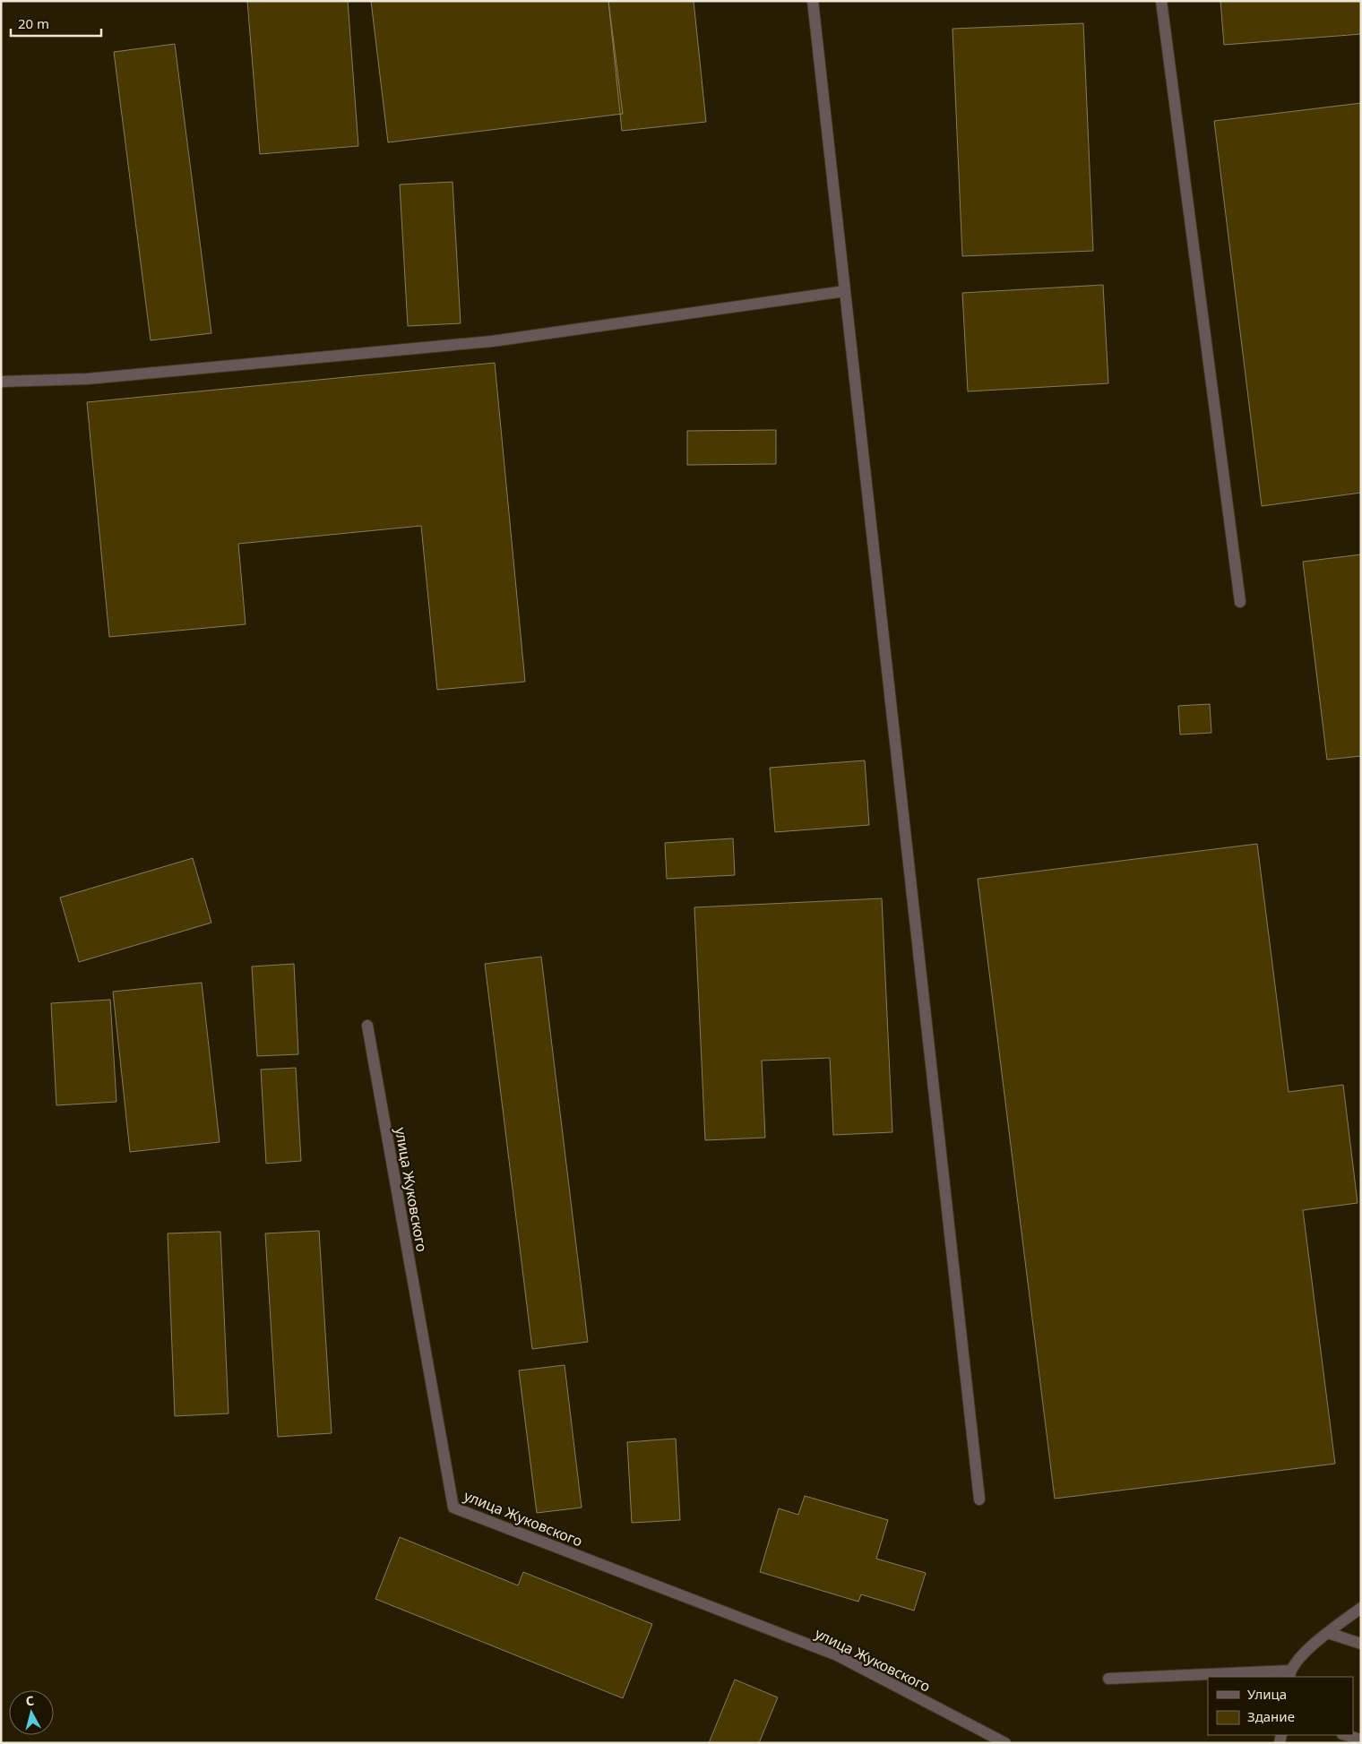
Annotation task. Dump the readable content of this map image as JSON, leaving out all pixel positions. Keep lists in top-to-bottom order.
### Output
{
  "streets": {
    "street": ["улица Жуковского"]
  },
  "legend": ["Улица", "Здание"],
  "scale_bar": "20 m",
  "north": "top"
}
